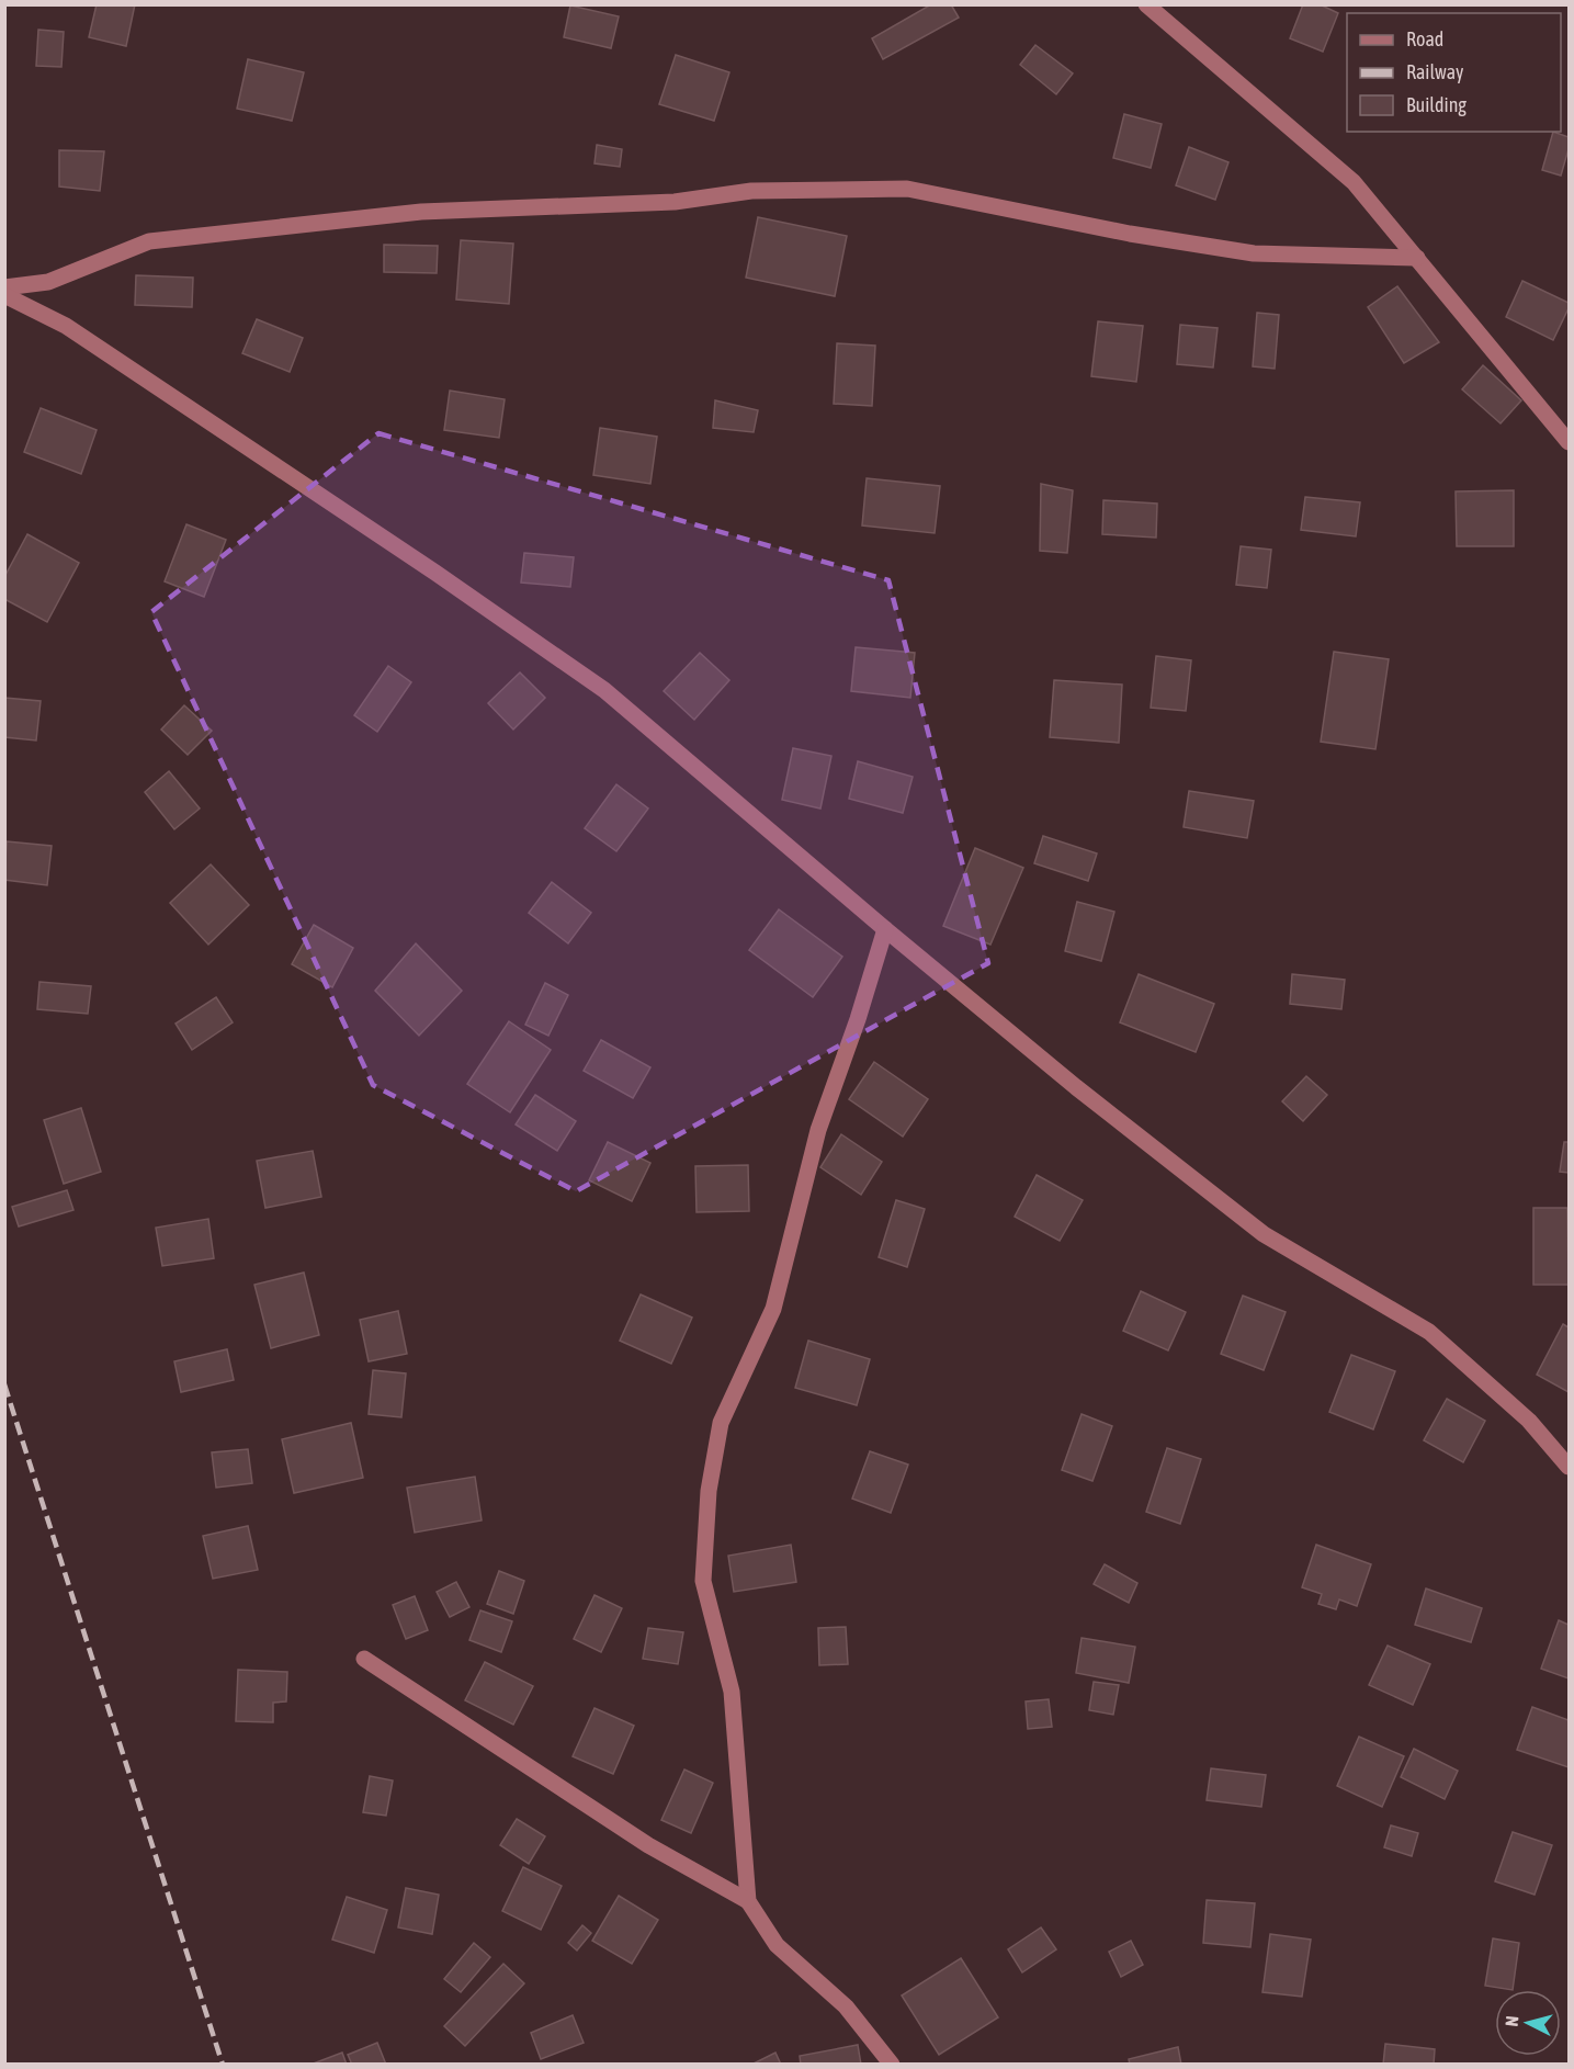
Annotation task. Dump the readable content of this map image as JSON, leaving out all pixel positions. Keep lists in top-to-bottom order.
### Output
{
  "legend": ["Road", "Railway", "Building"],
  "north": "left"
}
